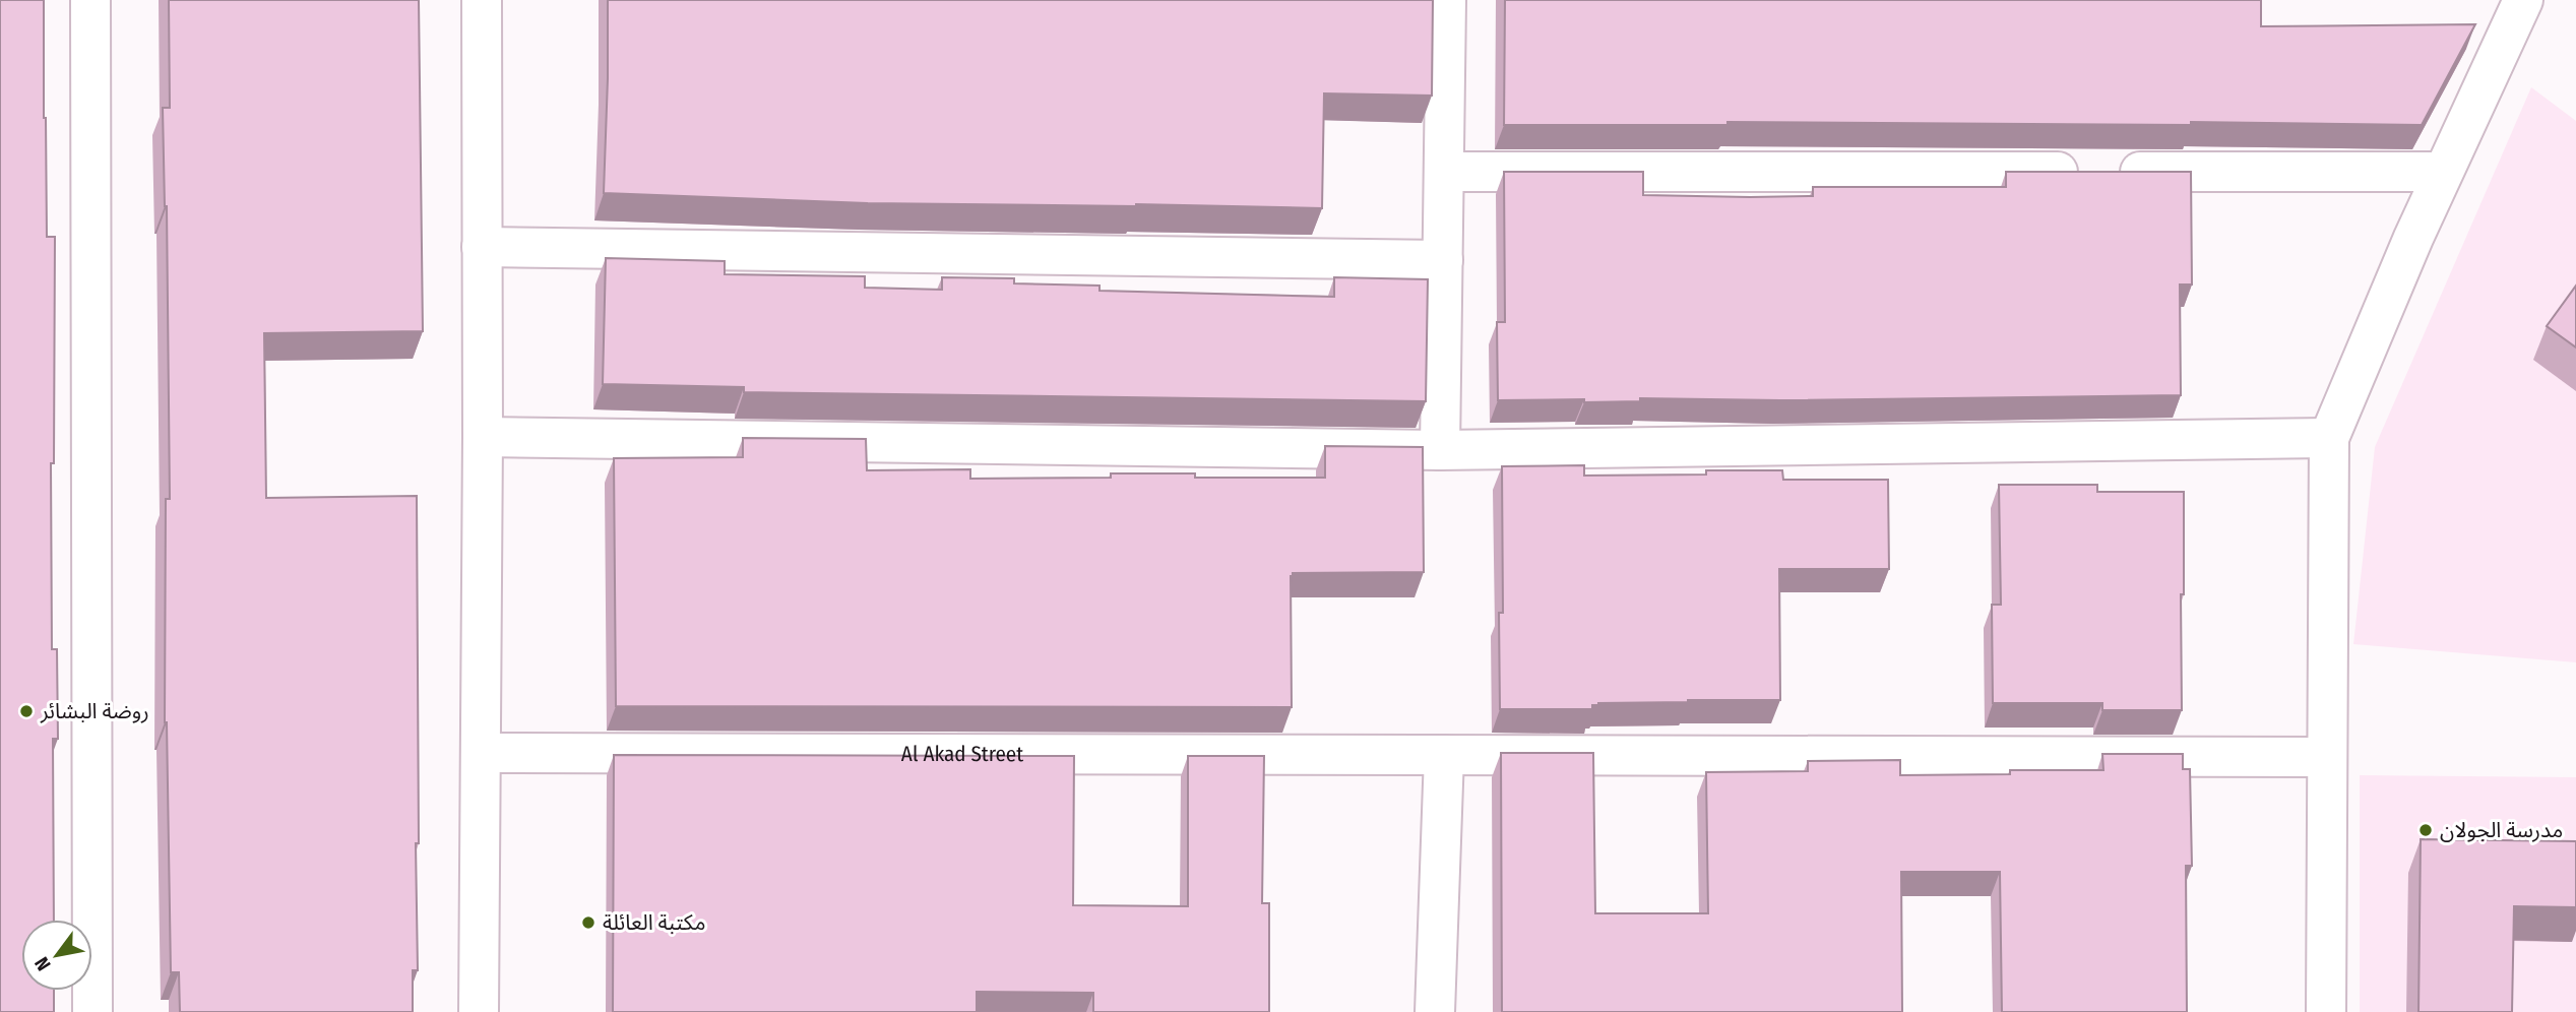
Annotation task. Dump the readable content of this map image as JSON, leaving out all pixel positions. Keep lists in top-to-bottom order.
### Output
{
  "streets": {
    "street": ["Al Akad Street"]
  },
  "places": ["روضة البشائر", "مدرسة الجولان", "مكتبة العائلة"],
  "north": "bottom left"
}
